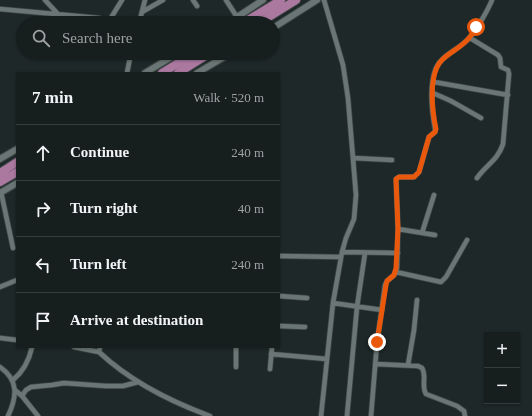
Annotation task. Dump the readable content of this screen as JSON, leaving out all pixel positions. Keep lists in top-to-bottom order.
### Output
{
  "page": {
    "search": "Search here",
    "heading": ["7 min", "Walk · 520 m"],
    "list": [
      ["Continue", "240 m"],
      ["Turn right", "40 m"],
      ["Turn left", "240 m"],
      "Arrive at destination"
    ],
    "map_buttons": ["+", "−"]
  }
}
